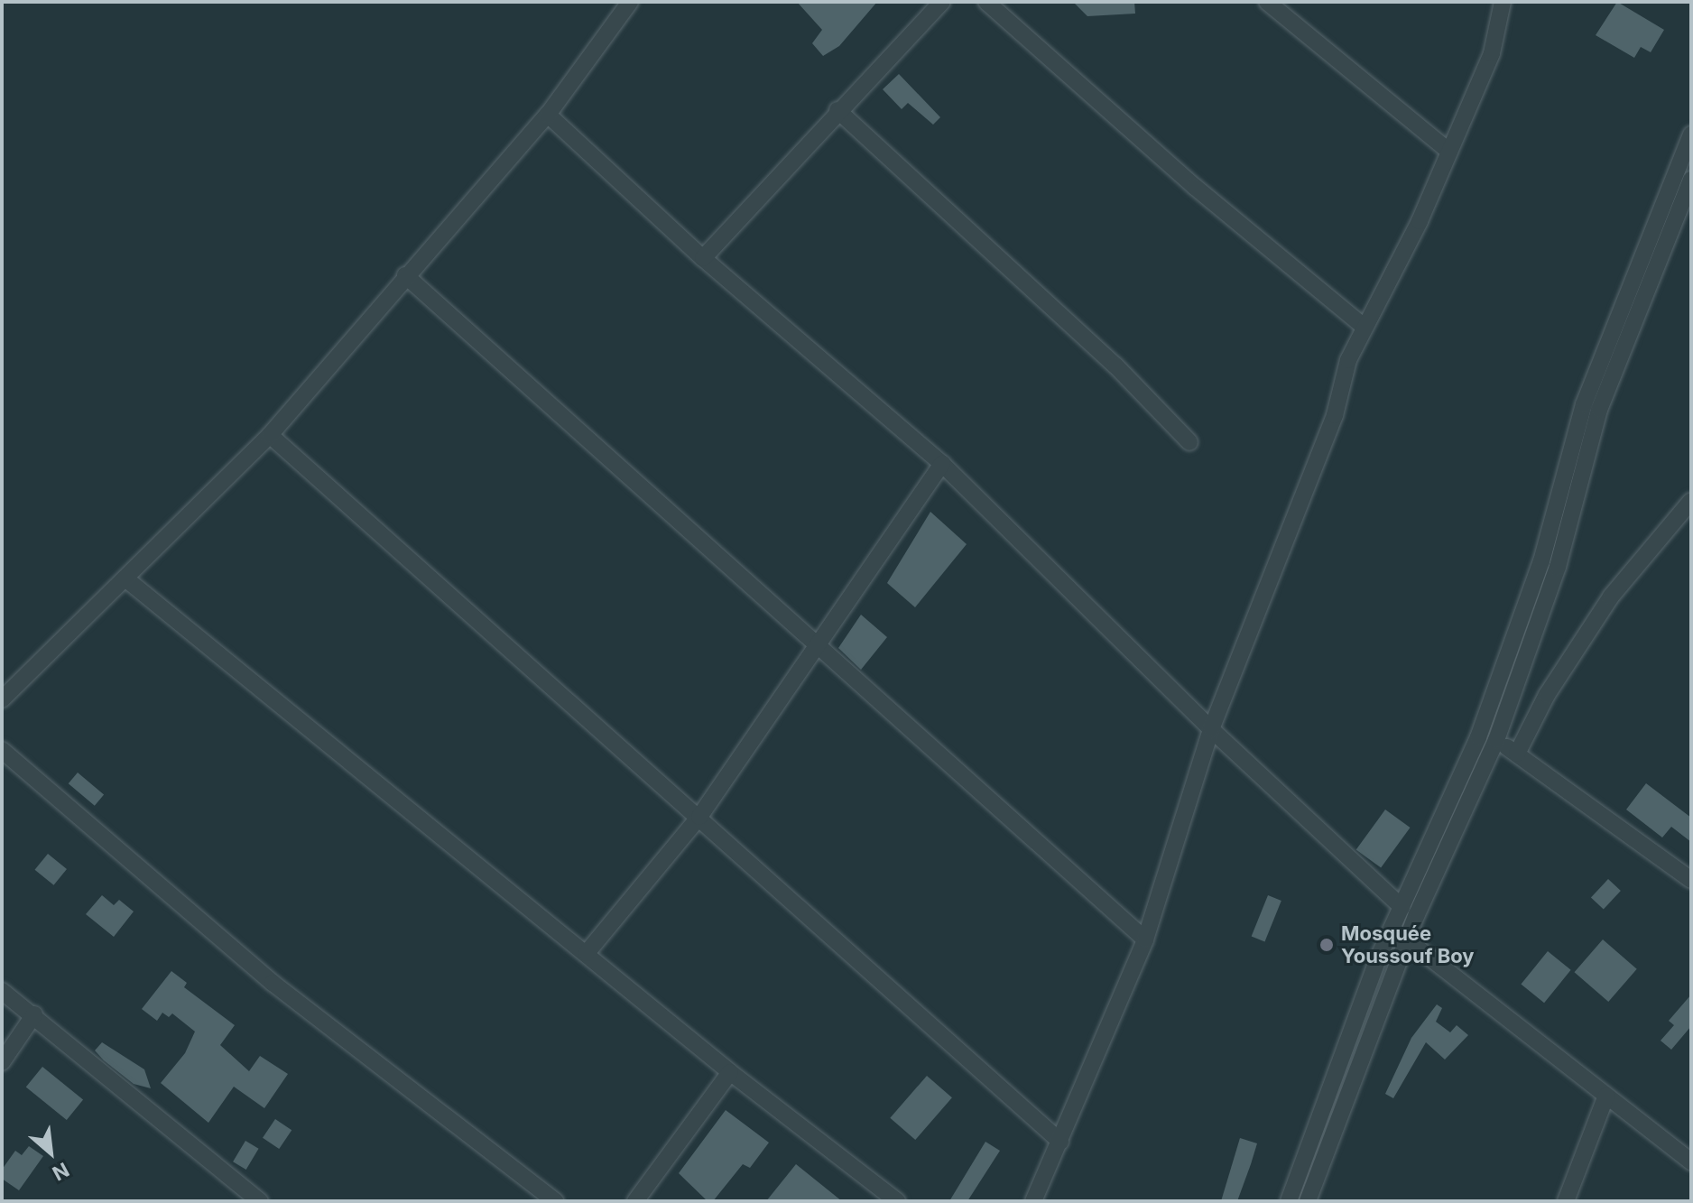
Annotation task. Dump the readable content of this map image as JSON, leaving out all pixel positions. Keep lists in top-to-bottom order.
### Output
{
  "places": ["Mosquée Youssouf Boy"],
  "north": "bottom right"
}
